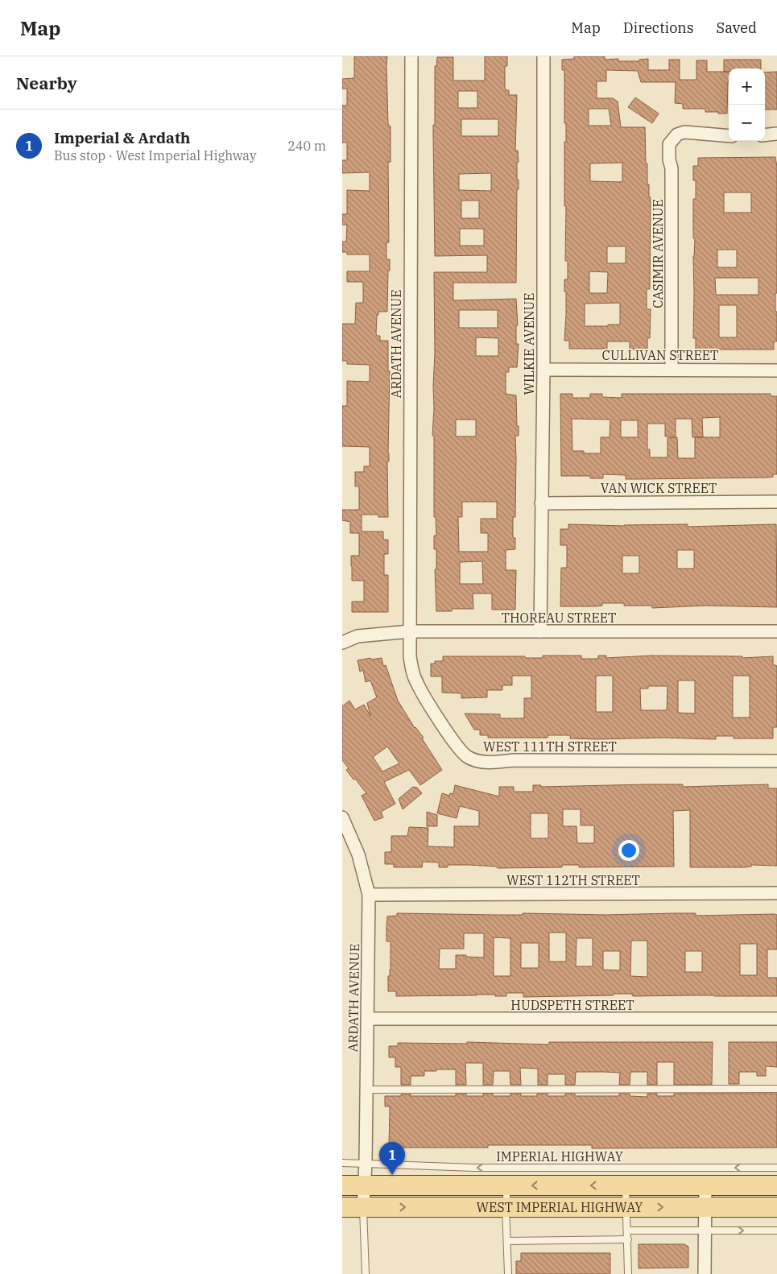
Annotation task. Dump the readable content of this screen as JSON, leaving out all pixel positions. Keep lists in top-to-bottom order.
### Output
{
  "streets": {
    "main road": ["WEST IMPERIAL HIGHWAY"],
    "street": [
      "CASIMIR AVENUE",
      "ARDATH AVENUE",
      "WILKIE AVENUE",
      "CULLIVAN STREET",
      "VAN WICK STREET",
      "THOREAU STREET",
      "WEST 111TH STREET",
      "WEST 112TH STREET",
      "HUDSPETH STREET"
    ],
    "lane": ["IMPERIAL HIGHWAY"]
  },
  "crossings": [
    ["CASIMIR AVENUE", "CULLIVAN STREET"],
    ["ARDATH AVENUE", "THOREAU STREET"],
    ["ARDATH AVENUE", "WEST 111TH STREET"],
    ["ARDATH AVENUE", "WEST 112TH STREET"],
    ["ARDATH AVENUE", "HUDSPETH STREET"],
    ["ARDATH AVENUE", "IMPERIAL HIGHWAY"],
    ["ARDATH AVENUE", "WEST IMPERIAL HIGHWAY"],
    ["WILKIE AVENUE", "CULLIVAN STREET"],
    ["WILKIE AVENUE", "VAN WICK STREET"],
    ["WILKIE AVENUE", "THOREAU STREET"],
    ["THOREAU STREET", "WEST 111TH STREET"]
  ],
  "one_way": ["IMPERIAL HIGHWAY"],
  "page": {
    "header": "Map",
    "nav": ["Map", "Directions", "Saved"],
    "heading": "Nearby",
    "map_buttons": ["+", "−"],
    "list": [
      {
        "mark": "1",
        "name": "Imperial & Ardath",
        "note": "Bus stop · West Imperial Highway",
        "value": "240 m"
      }
    ],
    "pins": "1"
  }
}
